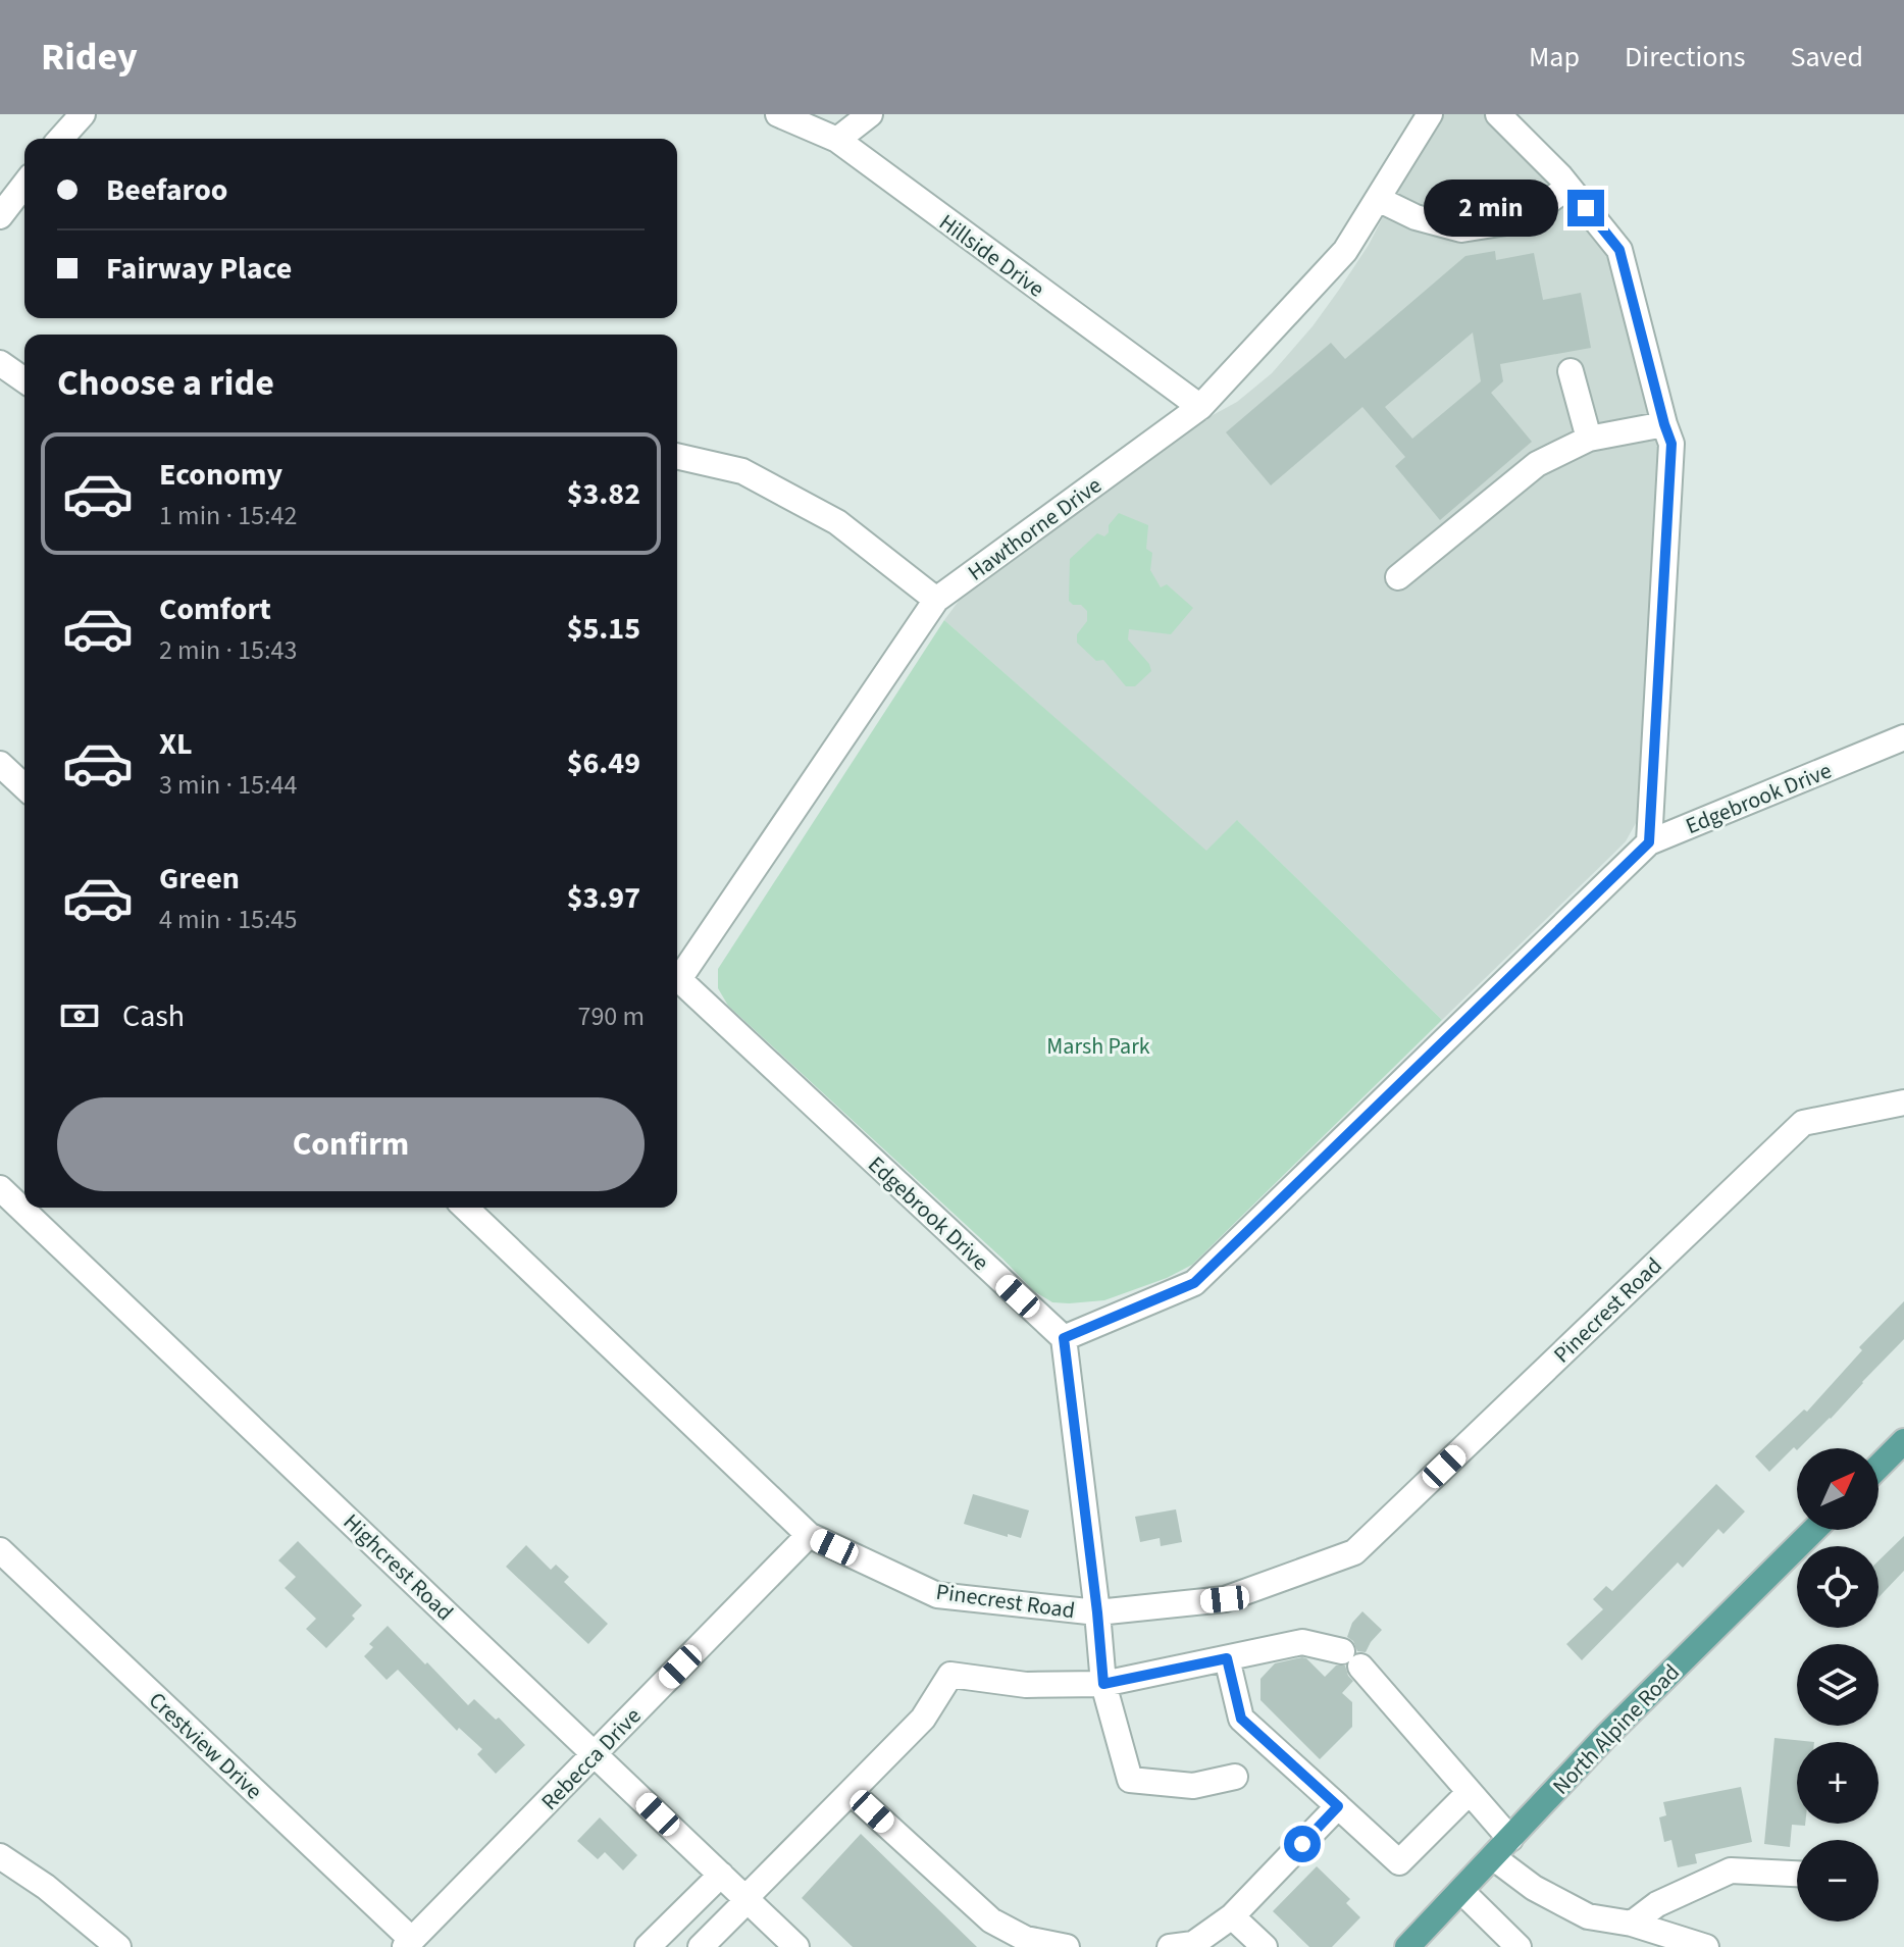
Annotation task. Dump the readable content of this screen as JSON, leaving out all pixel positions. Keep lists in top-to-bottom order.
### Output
{
  "streets": {
    "main road": ["North Alpine Road"],
    "street": [
      "Hillside Drive",
      "Hawthorne Drive",
      "Edgebrook Drive",
      "Pinecrest Road",
      "Highcrest Road",
      "Crestview Drive",
      "Rebecca Drive"
    ]
  },
  "crossings": [
    ["Hillside Drive", "Hawthorne Drive"],
    ["Pinecrest Road", "Rebecca Drive"],
    ["Highcrest Road", "Rebecca Drive"],
    ["Crestview Drive", "Rebecca Drive"]
  ],
  "parks": ["Marsh Park"],
  "north": "top right",
  "page": {
    "header": "Ridey",
    "nav": ["Map", "Directions", "Saved"],
    "banner": ["Beefaroo", "Fairway Place"],
    "bubble": "2 min",
    "heading": "Choose a ride",
    "list": [
      {
        "name": "Economy",
        "note": "1 min · 15:42",
        "value": "$3.82"
      },
      {
        "name": "Comfort",
        "note": "2 min · 15:43",
        "value": "$5.15"
      },
      {
        "name": "XL",
        "note": "3 min · 15:44",
        "value": "$6.49"
      },
      {
        "name": "Green",
        "note": "4 min · 15:45",
        "value": "$3.97"
      }
    ],
    "pay": ["Cash", "790 m"],
    "buttons": "Confirm",
    "map_buttons": ["+", "−"]
  }
}
